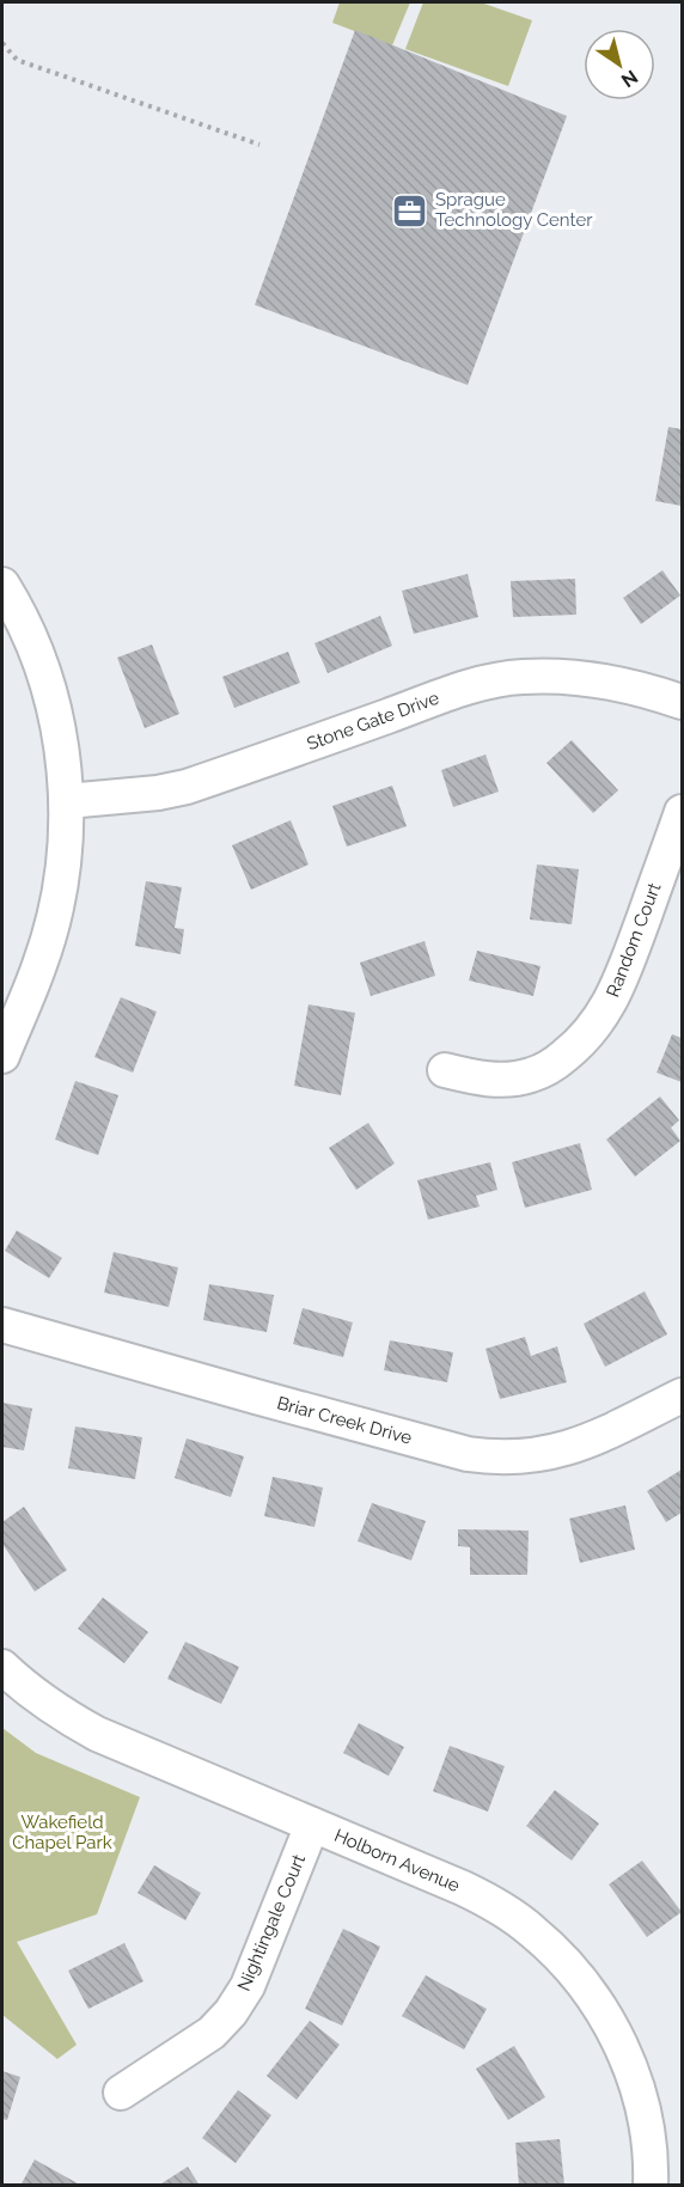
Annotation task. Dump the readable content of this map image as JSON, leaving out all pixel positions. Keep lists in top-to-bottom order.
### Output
{
  "streets": {
    "street": [
      "Stone Gate Drive",
      "Random Court",
      "Briar Creek Drive",
      "Holborn Avenue",
      "Nightingale Court"
    ]
  },
  "crossings": [
    ["Holborn Avenue", "Nightingale Court"]
  ],
  "parks": ["Wakefield Chapel Park"],
  "places": {
    "office": ["Sprague Technology Center"]
  },
  "north": "bottom right"
}
